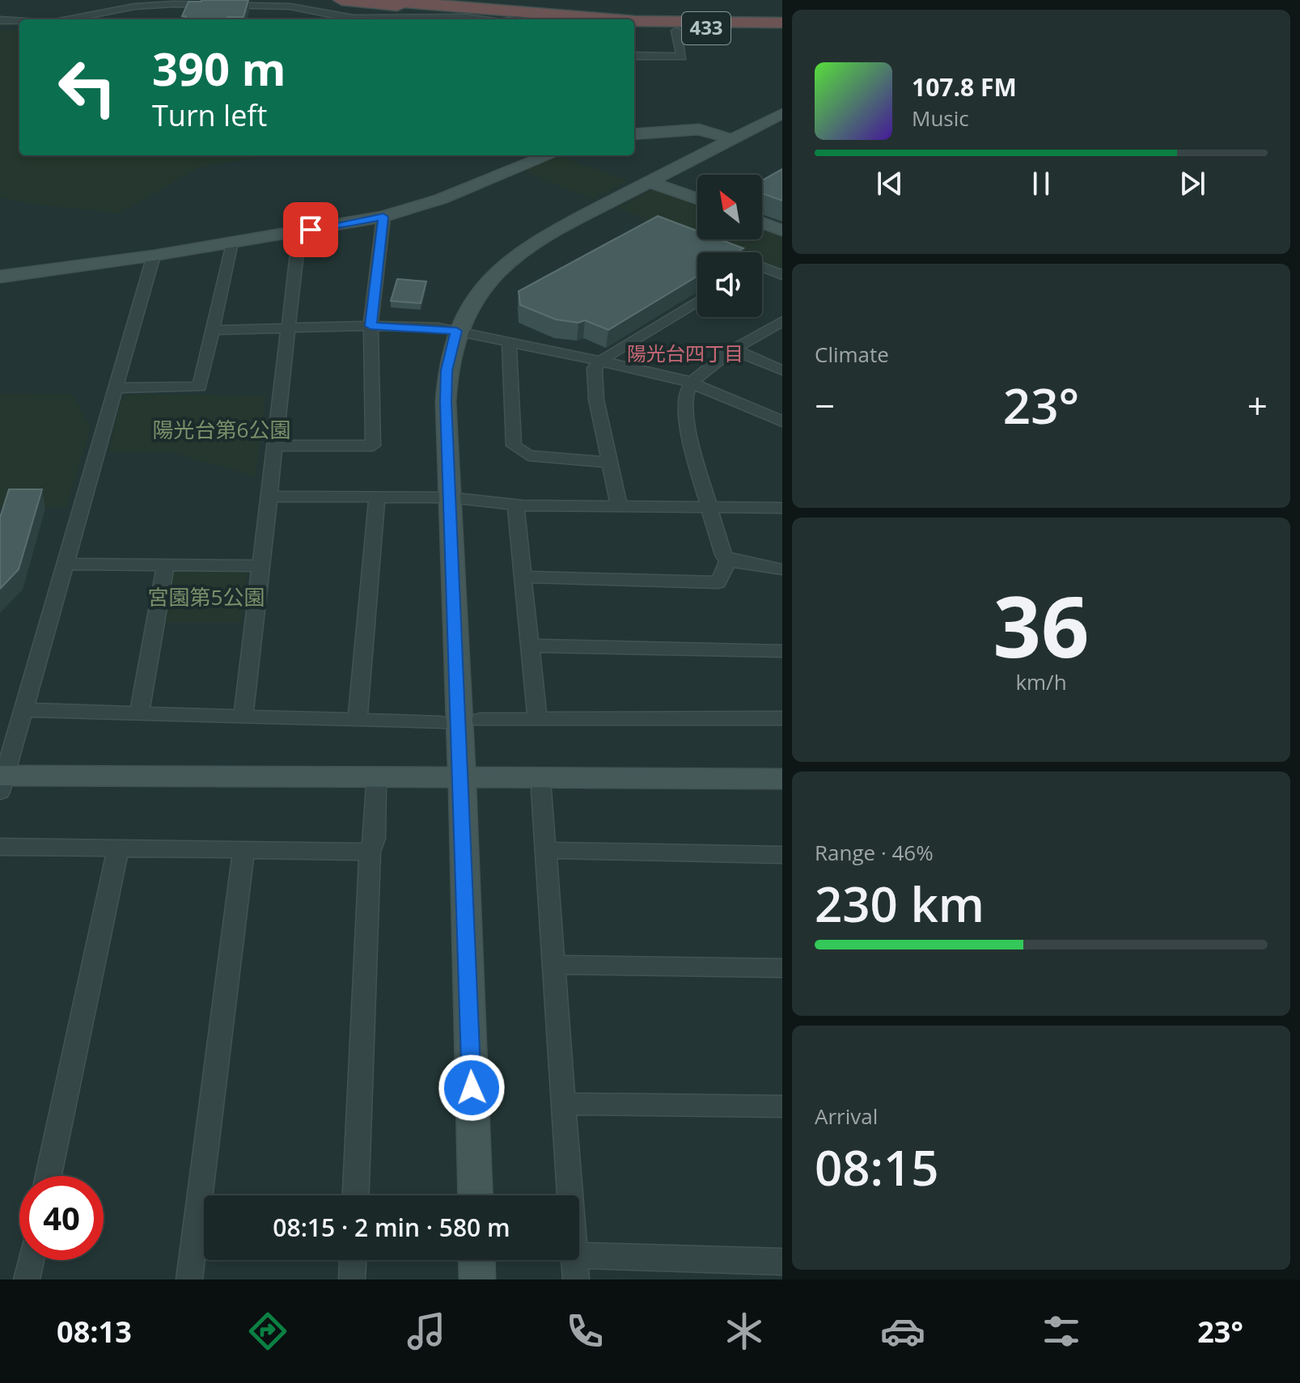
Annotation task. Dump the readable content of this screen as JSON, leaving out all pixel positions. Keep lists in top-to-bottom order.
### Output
{
  "streets": {
    "highway": ["433"]
  },
  "districts": ["陽光台四丁目"],
  "parks": ["陽光台第6公園", "宮園第5公園"],
  "north": "top left",
  "page": {
    "turn": ["390 m", "Turn left"],
    "song": ["107.8 FM", "Music"],
    "tile": [
      "Climate",
      ["36", "km/h"],
      ["Range · 46%", "230 km"],
      ["Arrival", "08:15"]
    ],
    "heat": ["−", "23°", "+"],
    "limit": "40",
    "trip": "08:15 · 2 min · 580 m",
    "tabs": ["08:13", "23°"]
  }
}
